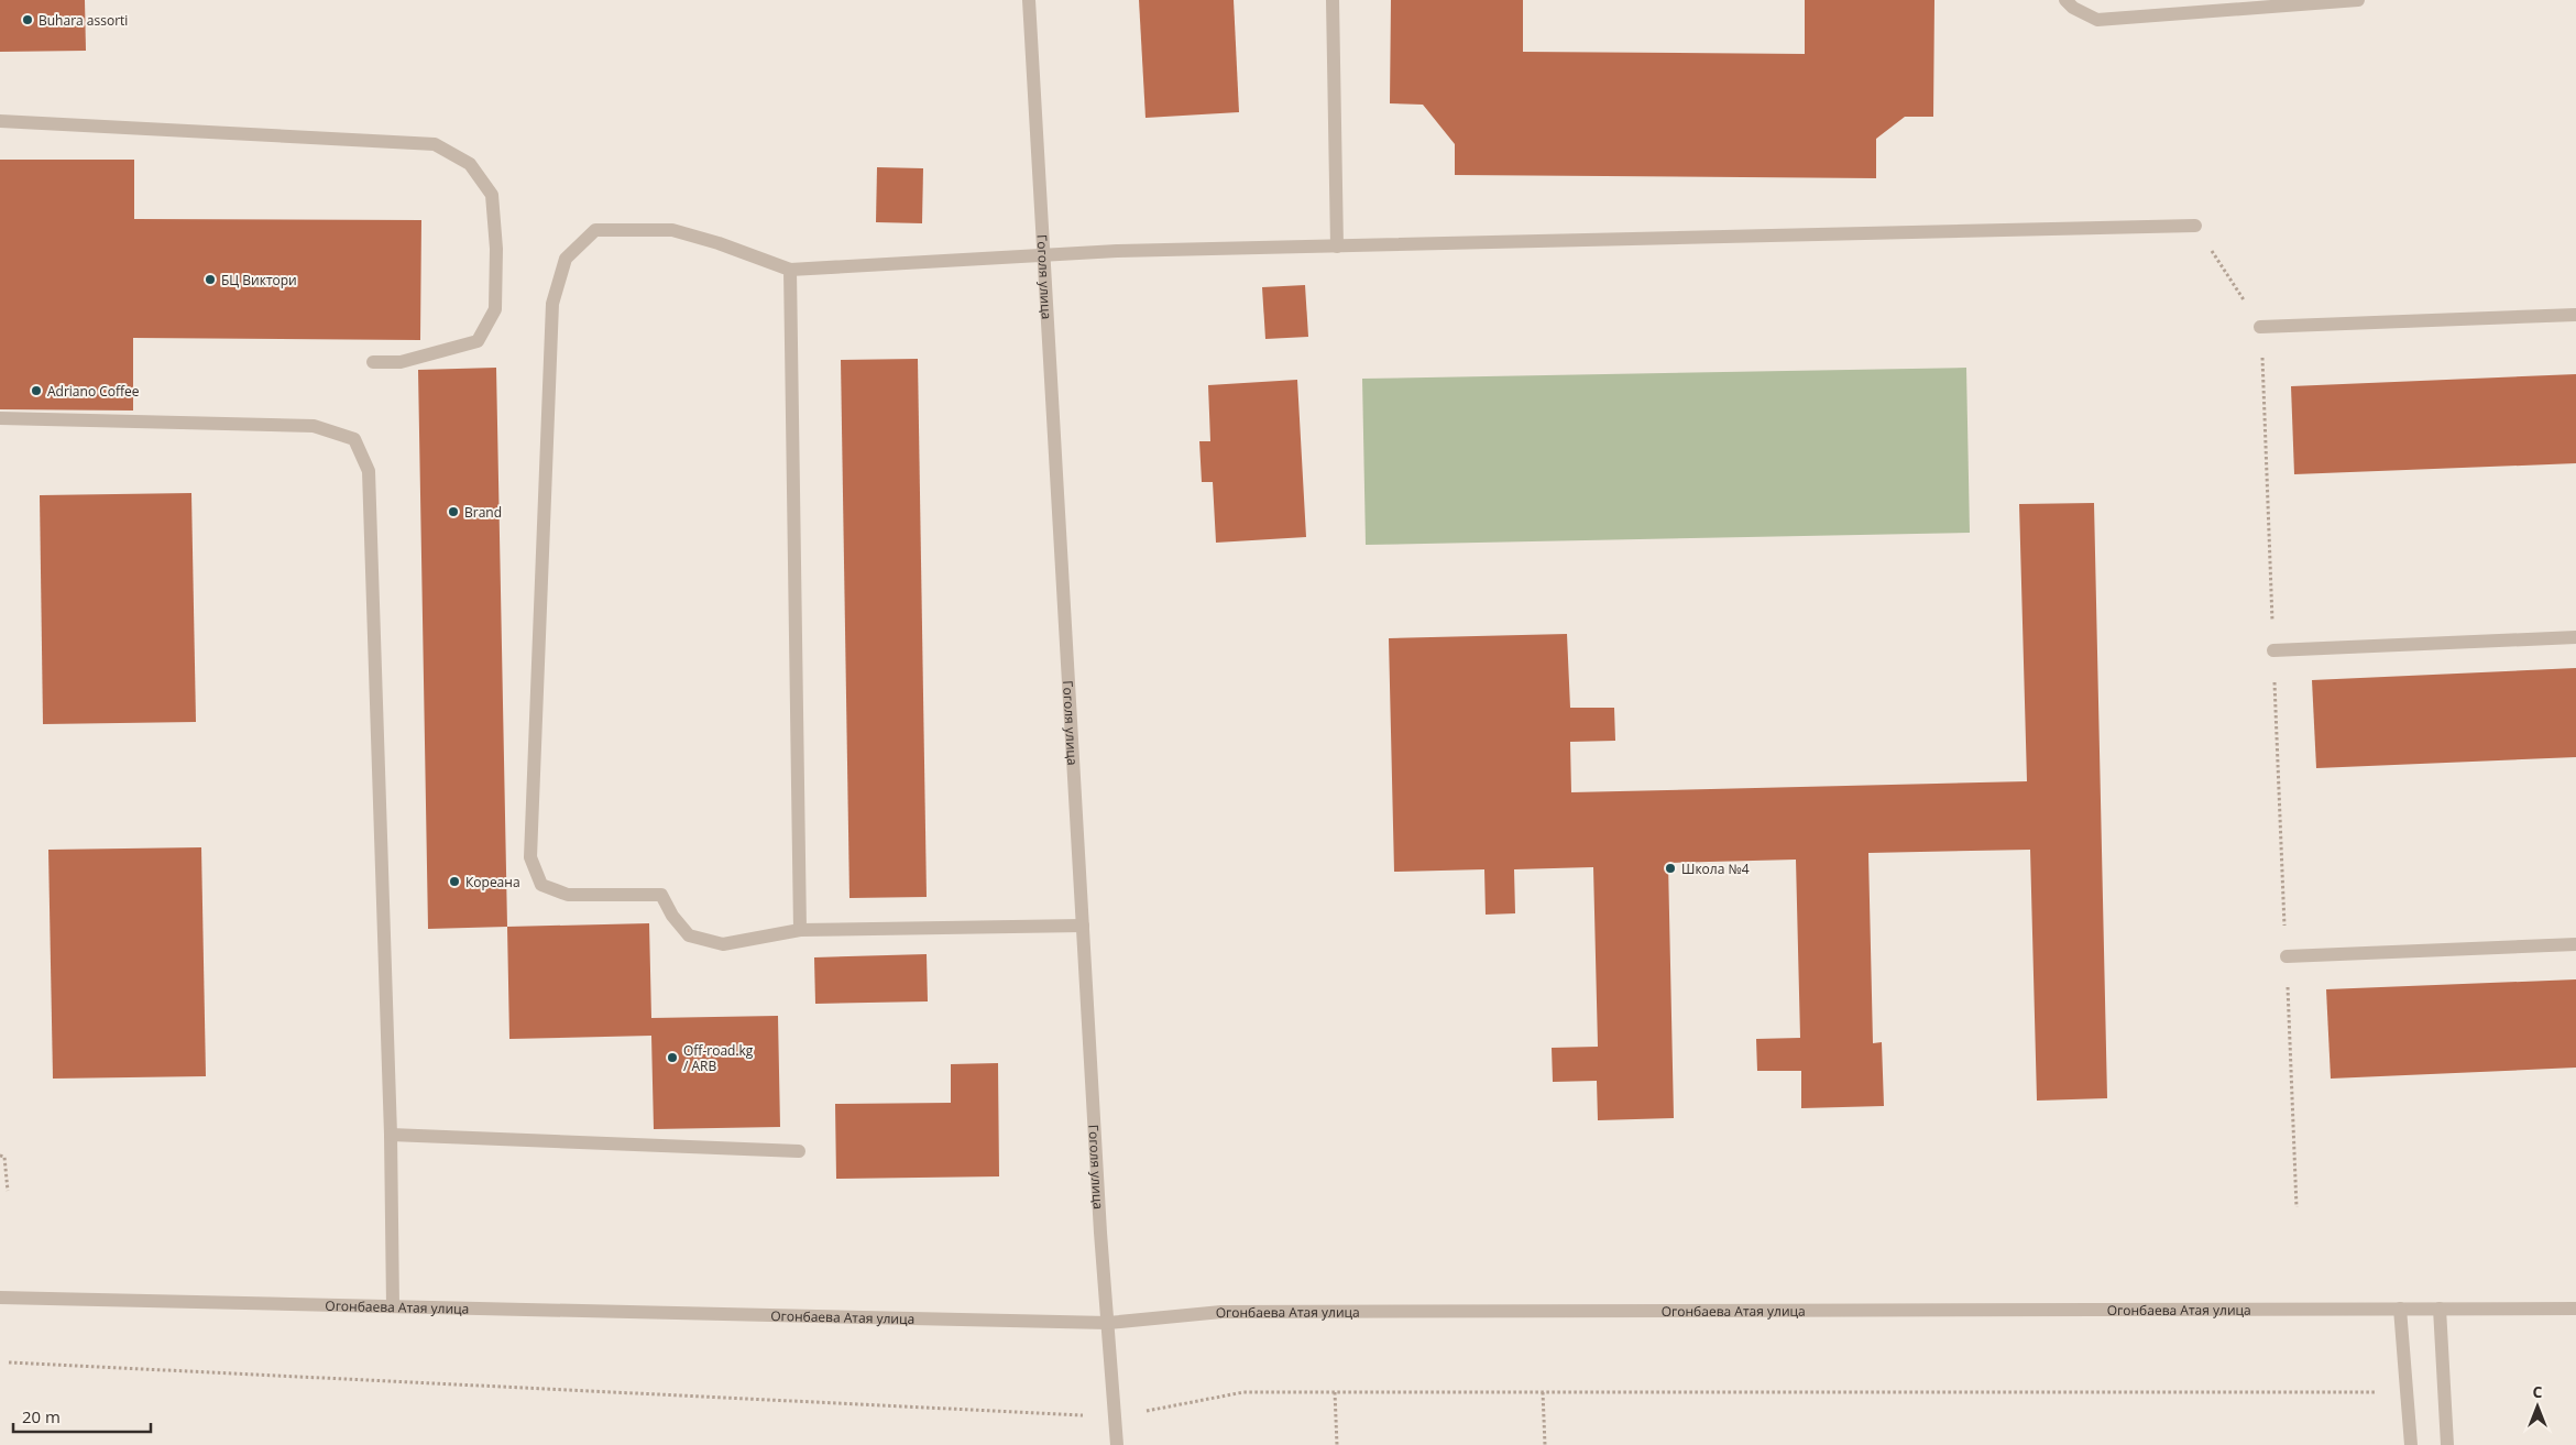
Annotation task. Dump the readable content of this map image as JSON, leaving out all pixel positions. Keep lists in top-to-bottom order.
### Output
{
  "streets": {
    "street": ["Гоголя улица", "Огонбаева Атая улица"]
  },
  "crossings": [
    ["Гоголя улица", "Огонбаева Атая улица"]
  ],
  "places": [
    "Buhara assorti",
    "БЦ Виктори",
    "Adriano Coffee",
    "Brand",
    "Школа №4",
    "Кореана",
    "Off-road.kg / ARB"
  ],
  "scale_bar": "20 m",
  "north": "top"
}
